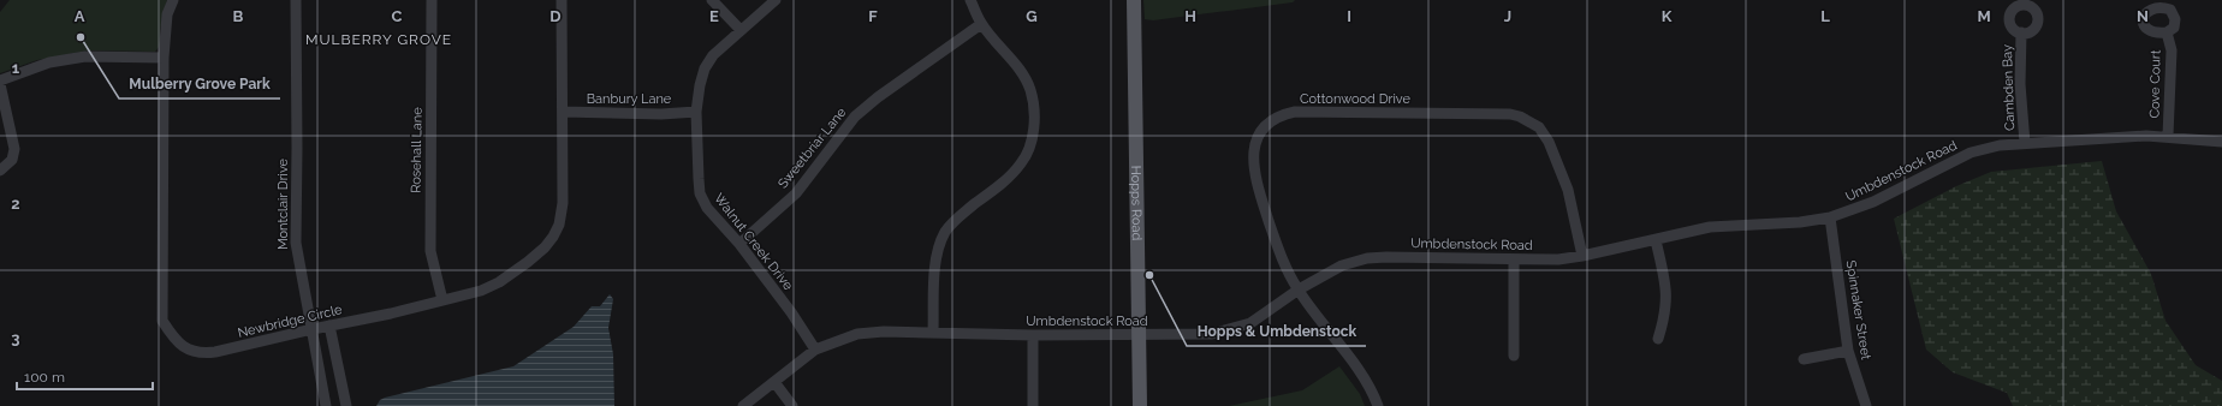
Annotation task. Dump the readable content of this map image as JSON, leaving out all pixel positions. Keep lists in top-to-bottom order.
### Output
{
  "streets": {
    "main road": ["Hopps Road"],
    "street": [
      "Cove Court",
      "Cambden Bay",
      "Banbury Lane",
      "Cottonwood Drive",
      "Sweetbriar Lane",
      "Rosehall Lane",
      "Umbdenstock Road",
      "Montclair Drive",
      "Walnut Creek Drive",
      "Spinnaker Street",
      "Newbridge Circle"
    ]
  },
  "crossings": [
    ["Cove Court", "Umbdenstock Road"],
    ["Cambden Bay", "Umbdenstock Road"],
    ["Banbury Lane", "Walnut Creek Drive"],
    ["Banbury Lane", "Newbridge Circle"],
    ["Cottonwood Drive", "Umbdenstock Road"],
    ["Sweetbriar Lane", "Walnut Creek Drive"],
    ["Rosehall Lane", "Newbridge Circle"],
    ["Umbdenstock Road", "Hopps Road"],
    ["Umbdenstock Road", "Walnut Creek Drive"],
    ["Umbdenstock Road", "Spinnaker Street"],
    ["Montclair Drive", "Newbridge Circle"]
  ],
  "districts": ["MULBERRY GROVE"],
  "places": ["Mulberry Grove Park", "Hopps & Umbdenstock"],
  "scale_bar": "100 m",
  "grid": {
    "columns": [
      "A",
      "B",
      "C",
      "D",
      "E",
      "F",
      "G",
      "H",
      "I",
      "J",
      "K",
      "L",
      "M",
      "N"
    ],
    "rows": ["1", "2", "3"]
  }
}
